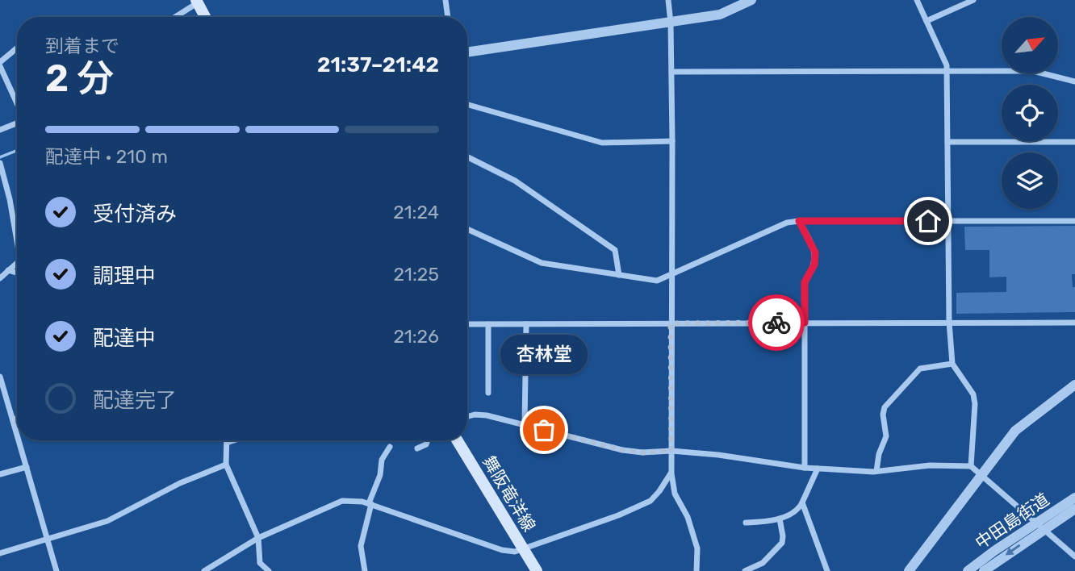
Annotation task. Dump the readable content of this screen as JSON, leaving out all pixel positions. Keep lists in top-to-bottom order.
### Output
{
  "streets": {
    "main road": ["舞阪竜洋線"],
    "street": ["中田島街道"]
  },
  "places": ["杏林堂"],
  "north": "top right",
  "page": {
    "heading": ["2 分", "到着まで", "21:37–21:42"],
    "bar": "配達中 · 210 m",
    "list": [
      ["受付済み", "21:24"],
      ["調理中", "21:25"],
      ["配達中", "21:26"],
      "配達完了"
    ],
    "bubble": "杏林堂"
  }
}
